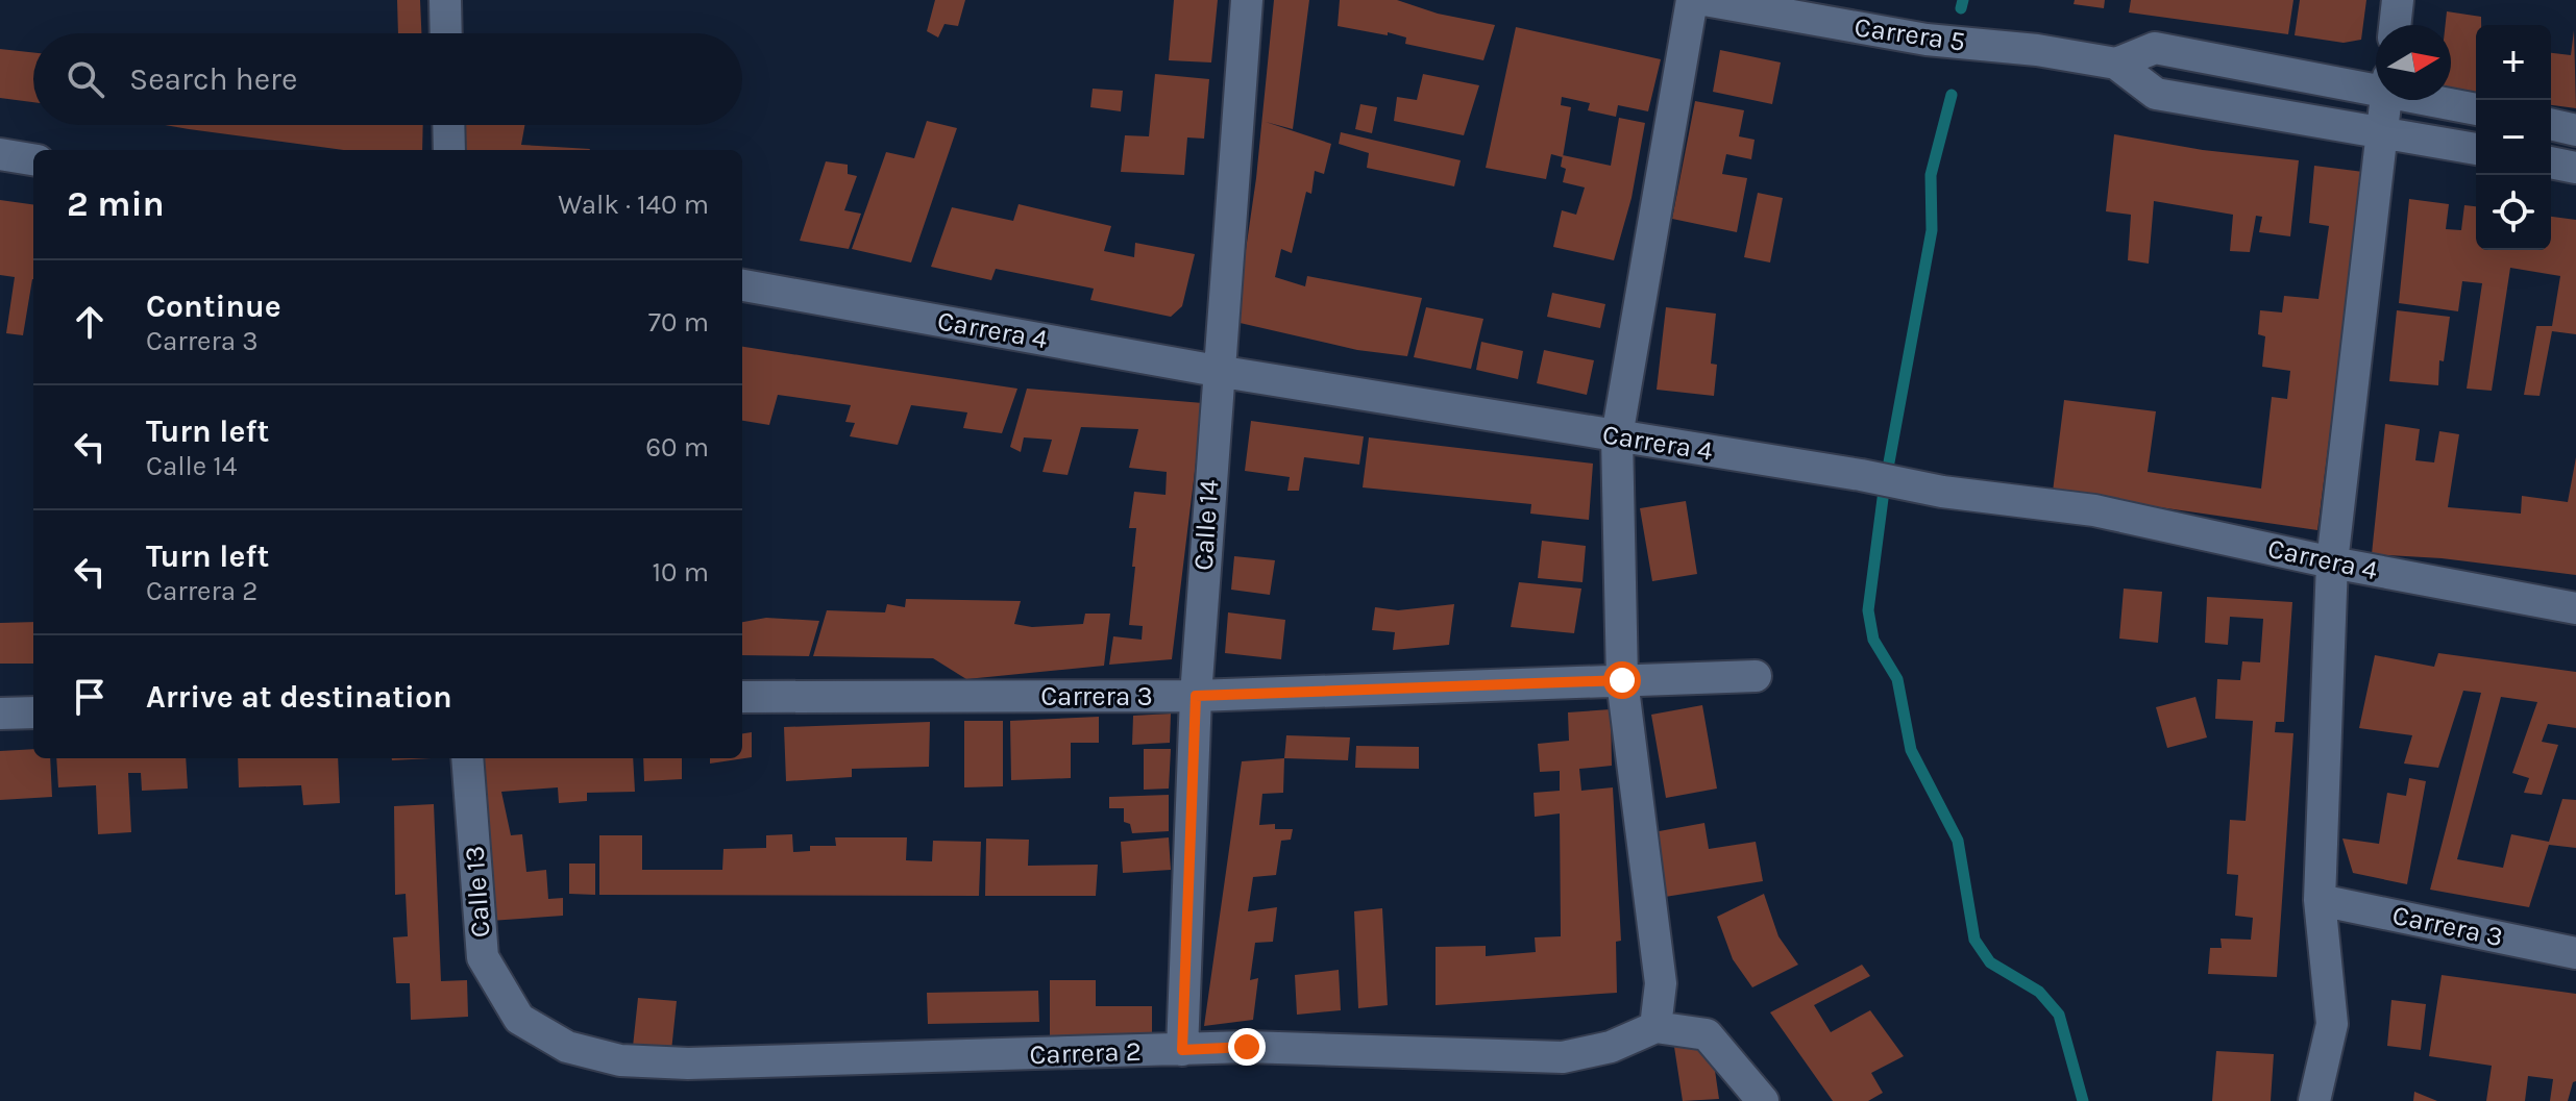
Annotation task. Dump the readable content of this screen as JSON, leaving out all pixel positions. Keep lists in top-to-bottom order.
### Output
{
  "streets": {
    "street": [
      "Carrera 5",
      "Carrera 4",
      "Calle 14",
      "Carrera 3",
      "Calle 13",
      "Carrera 2"
    ]
  },
  "crossings": [
    ["Carrera 4", "Calle 14"],
    ["Calle 14", "Carrera 3"],
    ["Calle 14", "Carrera 2"],
    ["Calle 13", "Carrera 2"]
  ],
  "north": "right",
  "page": {
    "map_buttons": ["+", "−"],
    "search": "Search here",
    "heading": ["2 min", "Walk · 140 m"],
    "list": [
      ["Continue", "Carrera 3", "70 m"],
      ["Turn left", "Calle 14", "60 m"],
      ["Turn left", "Carrera 2", "10 m"],
      "Arrive at destination"
    ]
  }
}
